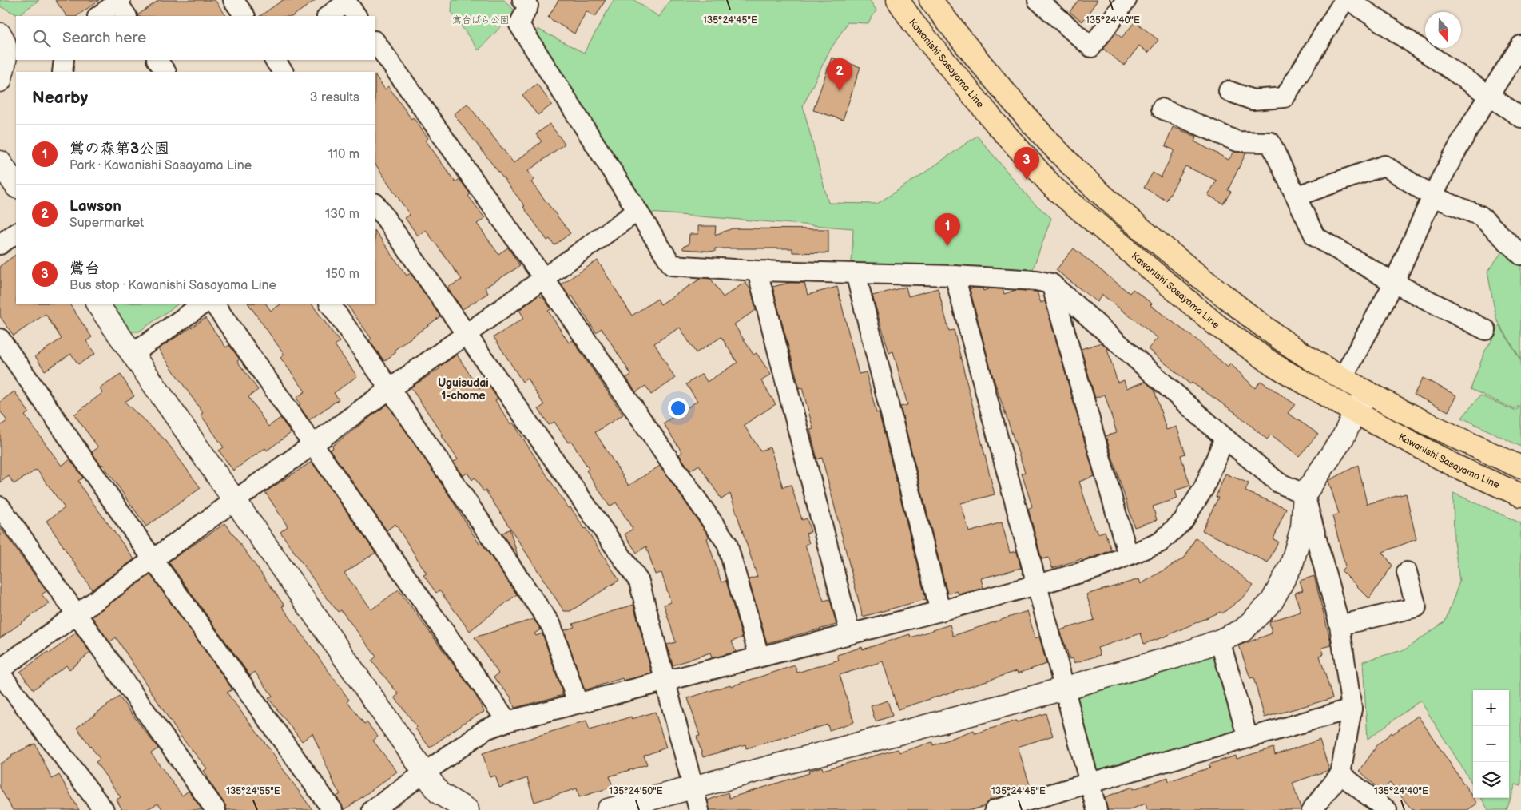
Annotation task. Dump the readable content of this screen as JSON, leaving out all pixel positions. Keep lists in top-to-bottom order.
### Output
{
  "streets": {
    "main road": ["Kawanishi Sasayama Line"]
  },
  "districts": ["Uguisudai 1-chome"],
  "parks": ["鴬台ばら公園"],
  "north": "bottom",
  "page": {
    "search": "Search here",
    "pins": ["2", "3", "1"],
    "heading": ["Nearby", "3 results"],
    "list": [
      {
        "mark": "1",
        "name": "鴬の森第3公園",
        "note": "Park · Kawanishi Sasayama Line",
        "value": "110 m"
      },
      {
        "mark": "2",
        "name": "Lawson",
        "note": "Supermarket",
        "value": "130 m"
      },
      {
        "mark": "3",
        "name": "鶯台",
        "note": "Bus stop · Kawanishi Sasayama Line",
        "value": "150 m"
      }
    ],
    "map_buttons": ["+", "−"]
  },
  "coordinates": [
    "135°24'45\"E",
    "135°24'40\"E",
    "135°24'55\"E",
    "135°24'50\"E"
  ]
}
